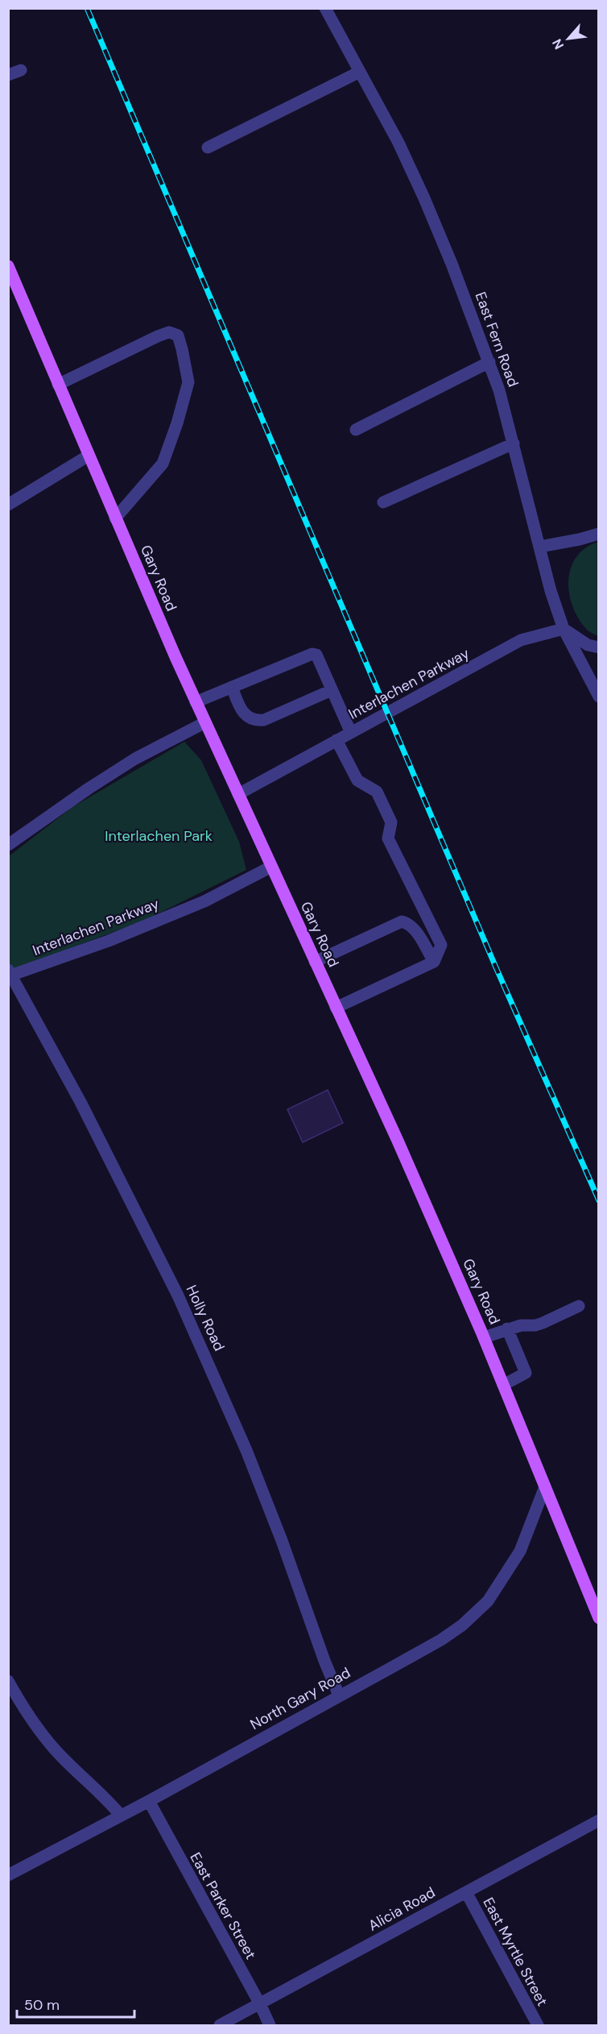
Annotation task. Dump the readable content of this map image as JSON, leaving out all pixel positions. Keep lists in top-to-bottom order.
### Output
{
  "streets": {
    "main road": ["Gary Road"],
    "street": [
      "East Fern Road",
      "Interlachen Parkway",
      "Holly Road",
      "North Gary Road",
      "East Parker Street",
      "Alicia Road",
      "East Myrtle Street"
    ]
  },
  "crossings": [
    ["East Fern Road", "Interlachen Parkway"],
    ["Gary Road", "Interlachen Parkway"],
    ["Gary Road", "North Gary Road"],
    ["Interlachen Parkway", "Holly Road"],
    ["Holly Road", "North Gary Road"],
    ["North Gary Road", "East Parker Street"],
    ["East Parker Street", "Alicia Road"],
    ["Alicia Road", "East Myrtle Street"]
  ],
  "parks": ["Interlachen Park"],
  "scale_bar": "50 m",
  "north": "bottom left"
}
